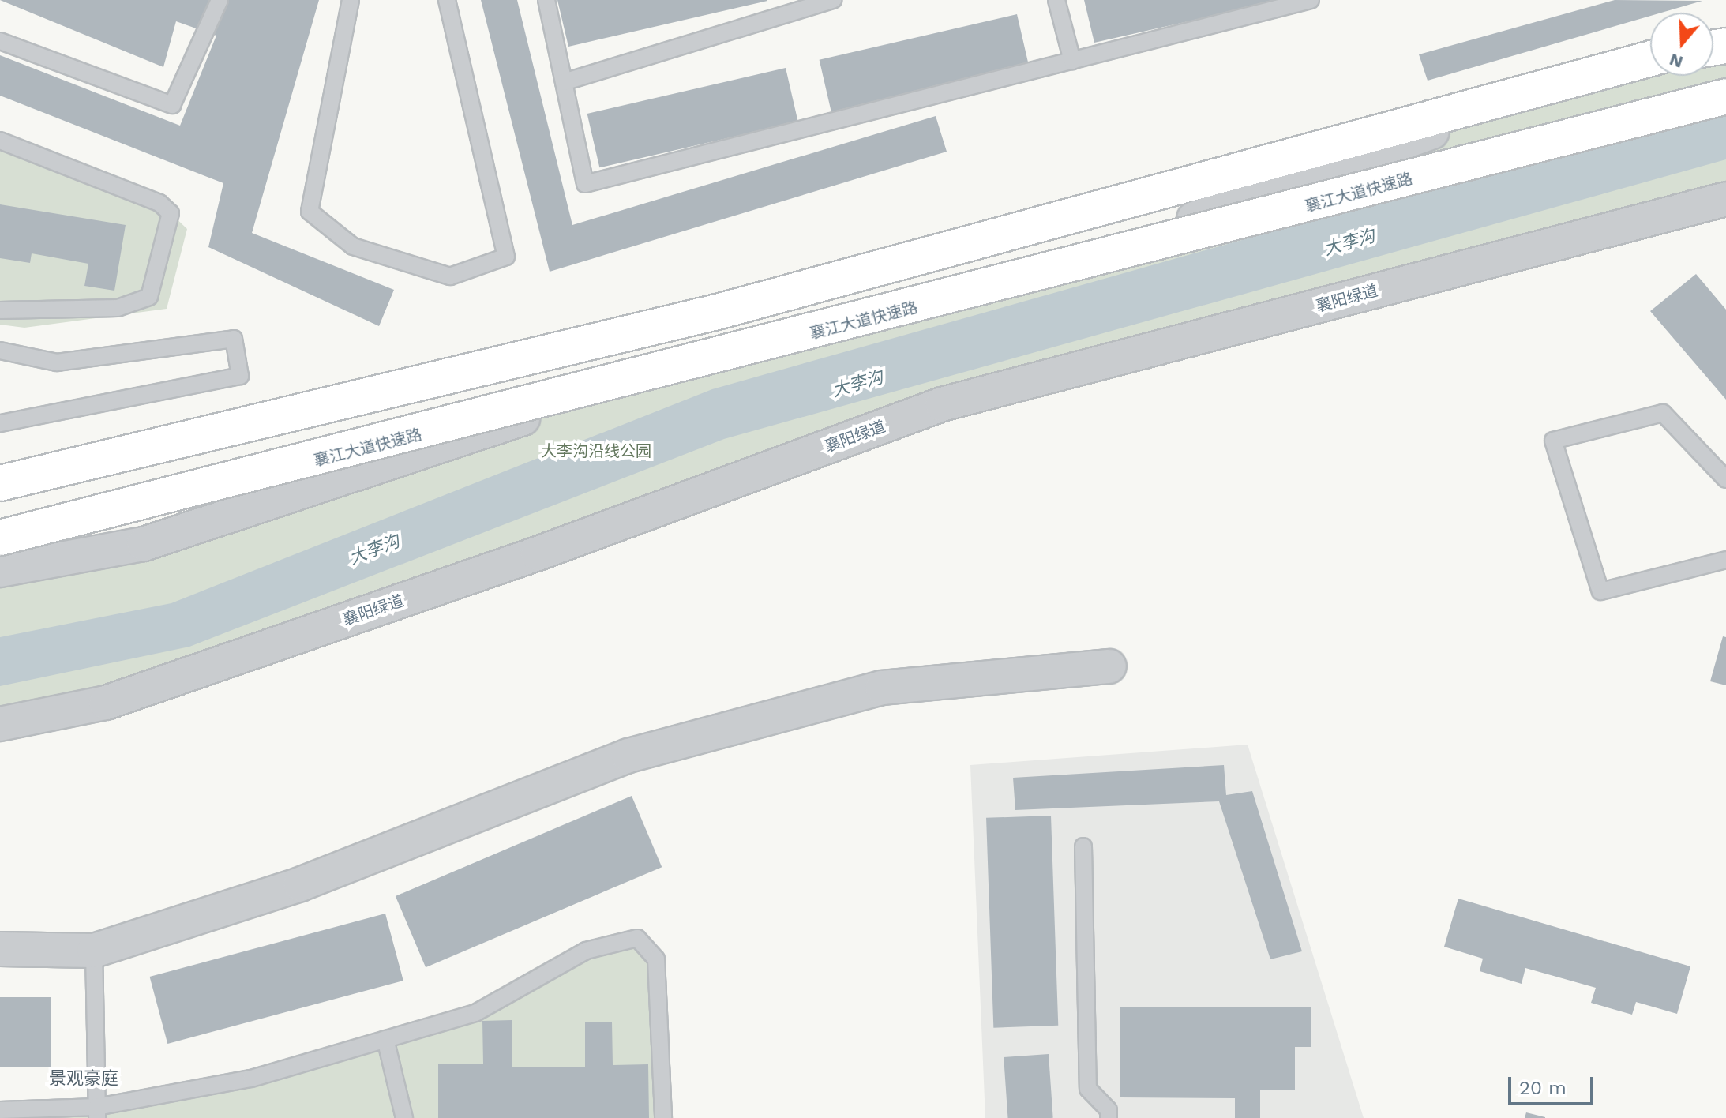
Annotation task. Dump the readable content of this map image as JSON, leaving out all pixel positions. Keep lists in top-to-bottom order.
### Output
{
  "streets": {
    "highway": ["襄江大道快速路"],
    "street": ["襄阳绿道"]
  },
  "districts": ["景观豪庭"],
  "water": ["大李沟"],
  "parks": ["大李沟沿线公园"],
  "scale_bar": "20 m",
  "north": "bottom"
}
